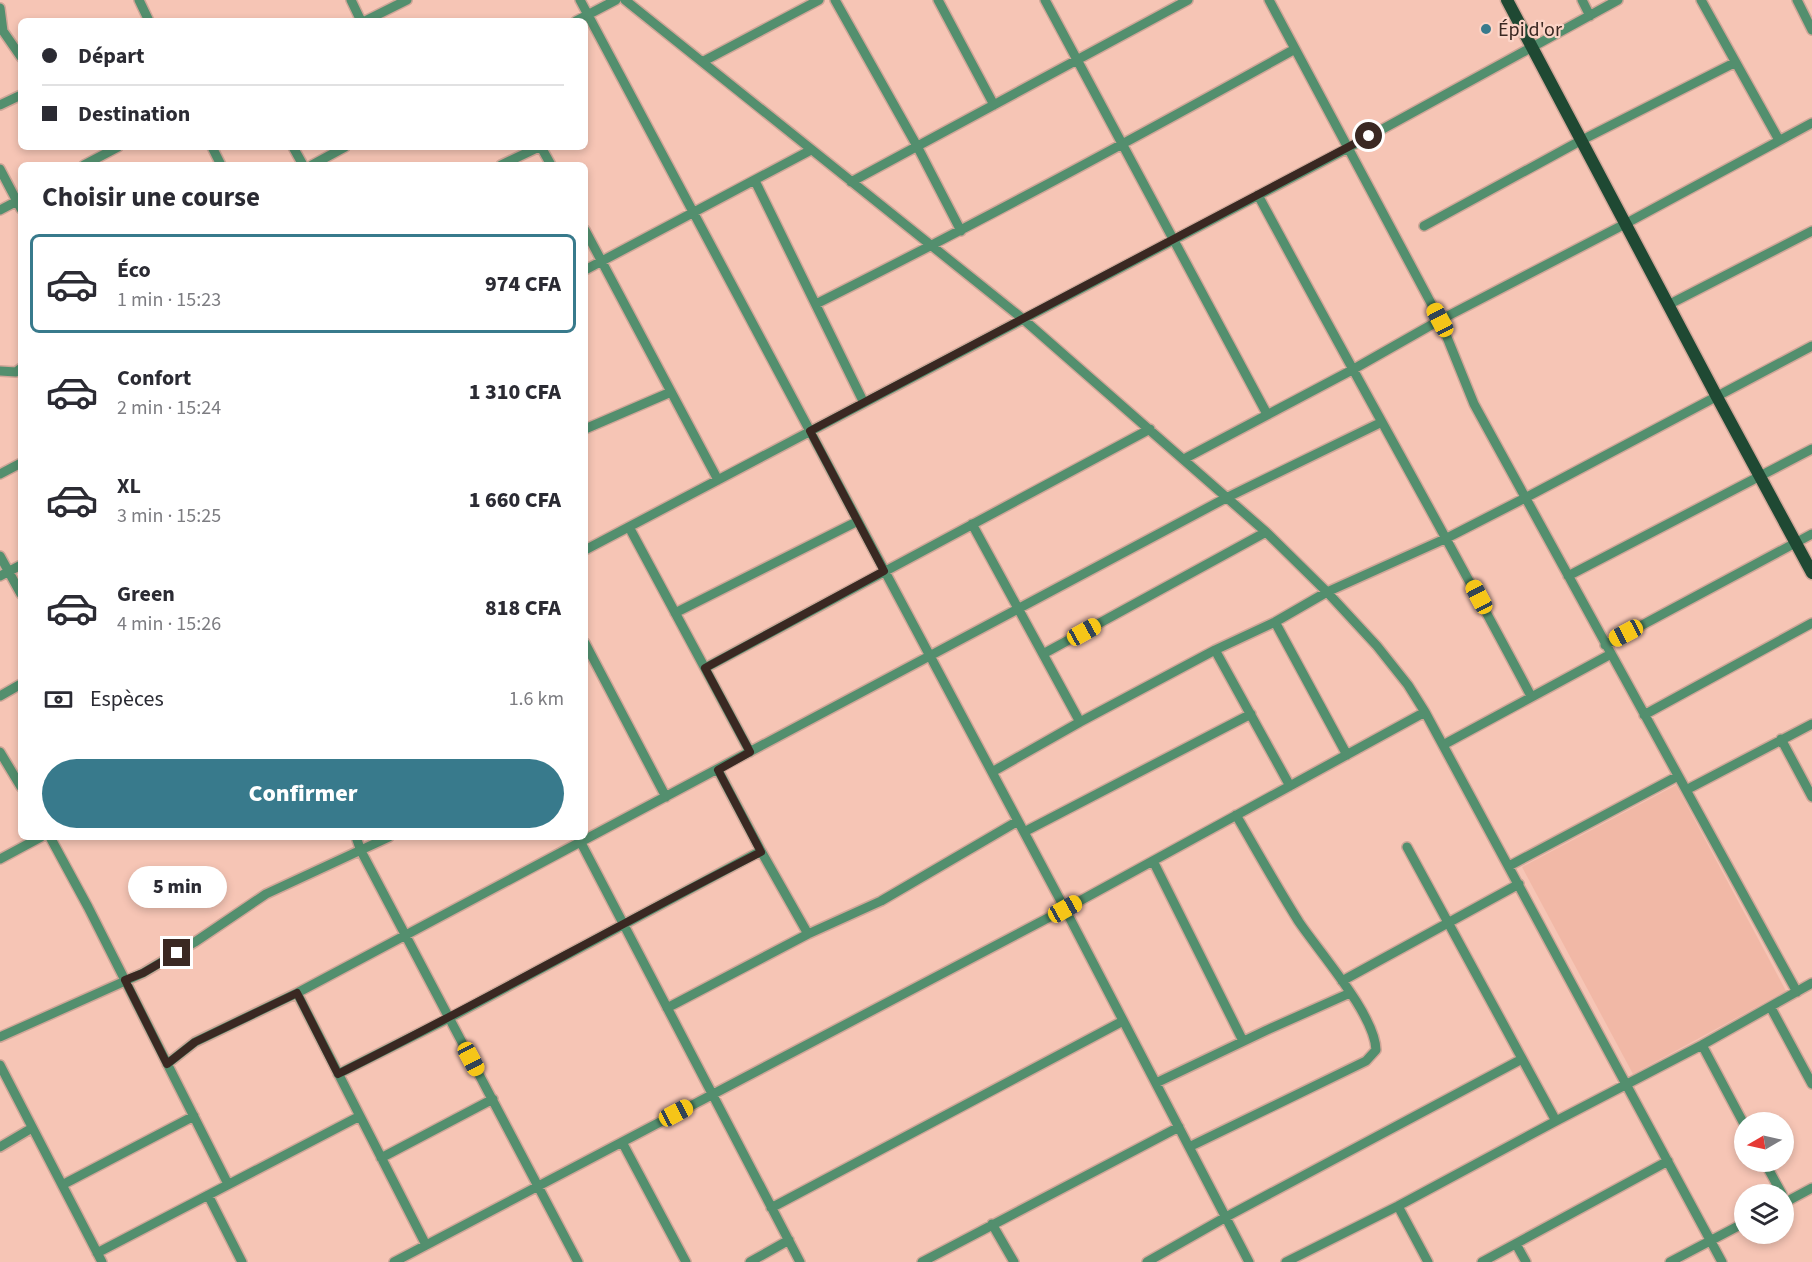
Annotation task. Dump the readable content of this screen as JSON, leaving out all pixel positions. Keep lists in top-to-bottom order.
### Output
{
  "places": ["Épi d'or"],
  "north": "left",
  "page": {
    "banner": ["Départ", "Destination"],
    "heading": "Choisir une course",
    "list": [
      {
        "name": "Éco",
        "note": "1 min · 15:23",
        "value": "974 CFA"
      },
      {
        "name": "Confort",
        "note": "2 min · 15:24",
        "value": "1 310 CFA"
      },
      {
        "name": "XL",
        "note": "3 min · 15:25",
        "value": "1 660 CFA"
      },
      {
        "name": "Green",
        "note": "4 min · 15:26",
        "value": "818 CFA"
      }
    ],
    "pay": ["Espèces", "1.6 km"],
    "buttons": "Confirmer",
    "bubble": "5 min"
  }
}
